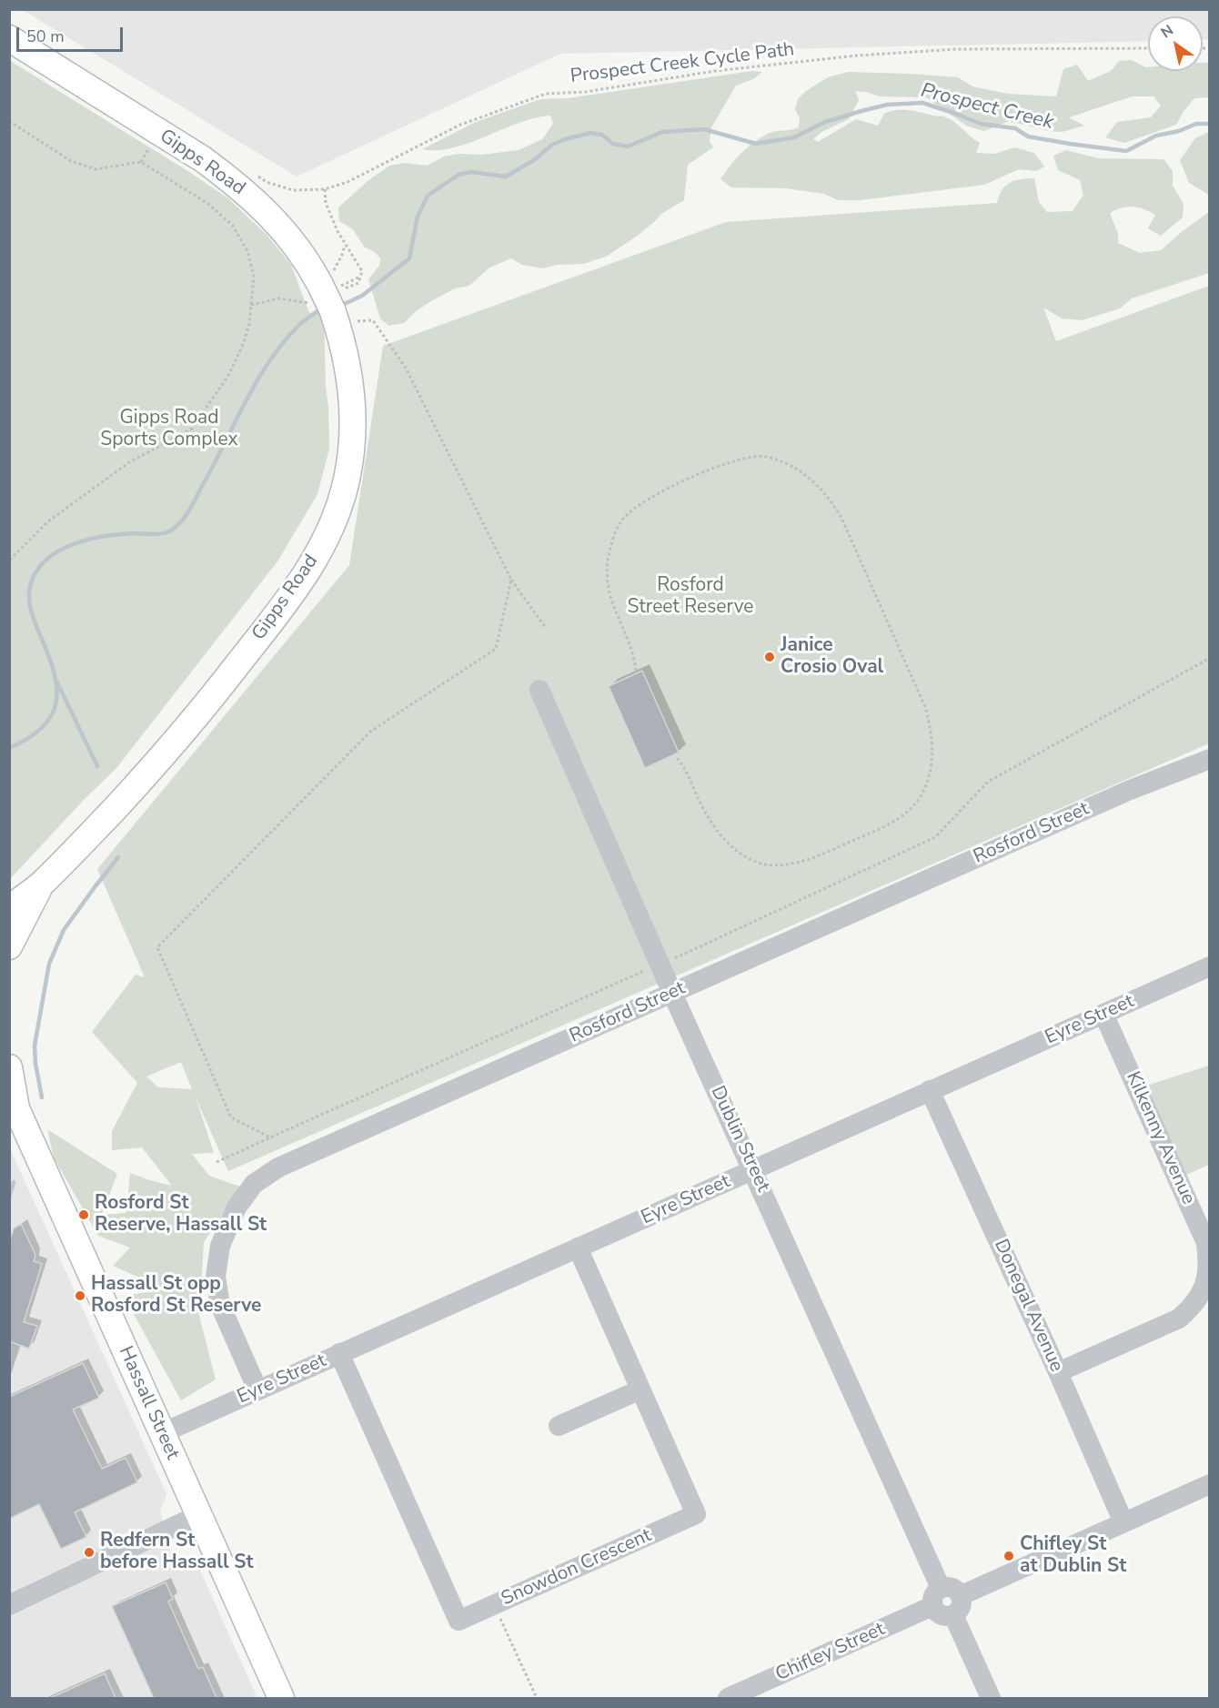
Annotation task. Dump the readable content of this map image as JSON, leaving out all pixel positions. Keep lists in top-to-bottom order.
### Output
{
  "streets": {
    "main road": ["Gipps Road", "Hassall Street"],
    "street": [
      "Rosford Street",
      "Eyre Street",
      "Kilkenny Avenue",
      "Dublin Street",
      "Donegal Avenue",
      "Snowdon Crescent",
      "Chifley Street"
    ],
    "path": ["Prospect Creek Cycle Path"]
  },
  "crossings": [
    ["Rosford Street", "Eyre Street"],
    ["Rosford Street", "Dublin Street"],
    ["Eyre Street", "Kilkenny Avenue"],
    ["Eyre Street", "Dublin Street"],
    ["Eyre Street", "Donegal Avenue"],
    ["Eyre Street", "Hassall Street"],
    ["Eyre Street", "Snowdon Crescent"],
    ["Kilkenny Avenue", "Donegal Avenue"],
    ["Dublin Street", "Chifley Street"]
  ],
  "water": ["Prospect Creek"],
  "parks": ["Gipps Road Sports Complex", "Rosford Street Reserve"],
  "places": [
    "Janice Crosio Oval",
    "Rosford St Reserve, Hassall St",
    "Hassall St opp Rosford St Reserve",
    "Redfern St before Hassall St",
    "Chifley St at Dublin St"
  ],
  "scale_bar": "50 m",
  "north": "top left"
}
